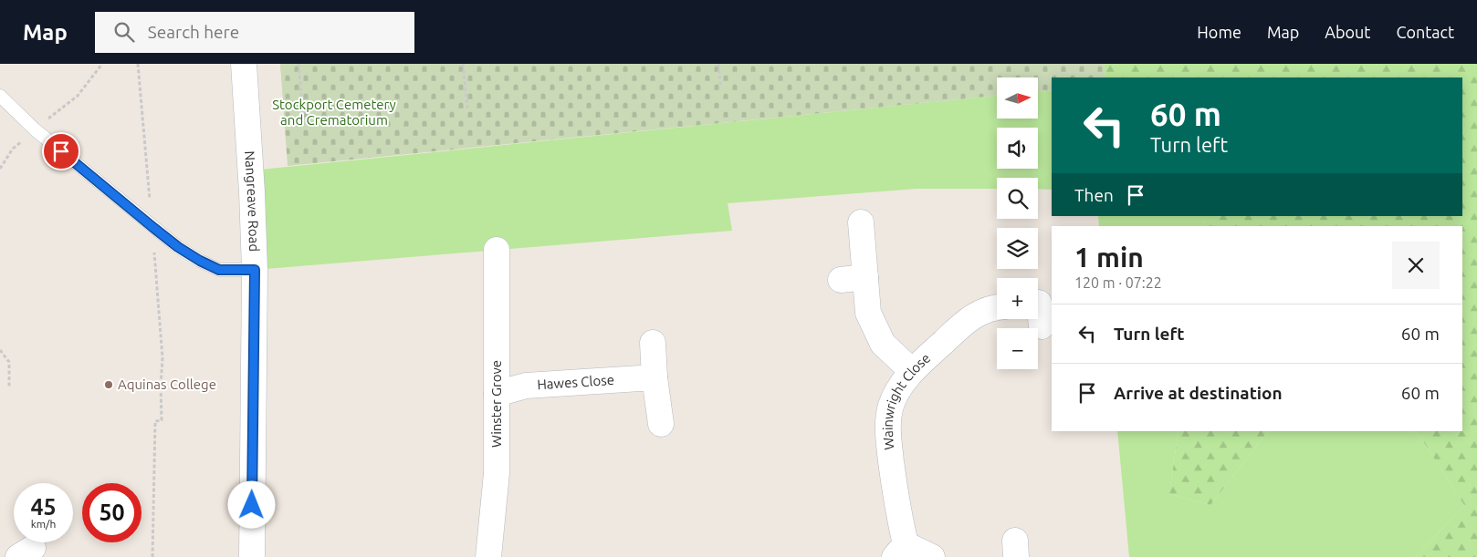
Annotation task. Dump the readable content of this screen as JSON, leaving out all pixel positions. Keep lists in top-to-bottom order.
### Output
{
  "streets": {
    "street": [
      "Nangreave Road",
      "Hawes Close",
      "Winster Grove",
      "Wainwright Close"
    ]
  },
  "crossings": [
    ["Hawes Close", "Winster Grove"]
  ],
  "parks": ["Stockport Cemetery and Crematorium"],
  "places": ["Aquinas College"],
  "north": "right",
  "page": {
    "header": "Map",
    "search": "Search here",
    "nav": [
      "Home",
      "Map",
      "About",
      "Contact"
    ],
    "map_buttons": ["+", "−"],
    "turn": ["60 m", "Turn left"],
    "then": "Then",
    "heading": ["1 min", "120 m · 07:22"],
    "list": [
      {
        "name": "Turn left",
        "value": "60 m"
      },
      {
        "name": "Arrive at destination",
        "value": "60 m"
      }
    ],
    "speed": "45 km/h",
    "limit": "50"
  }
}
